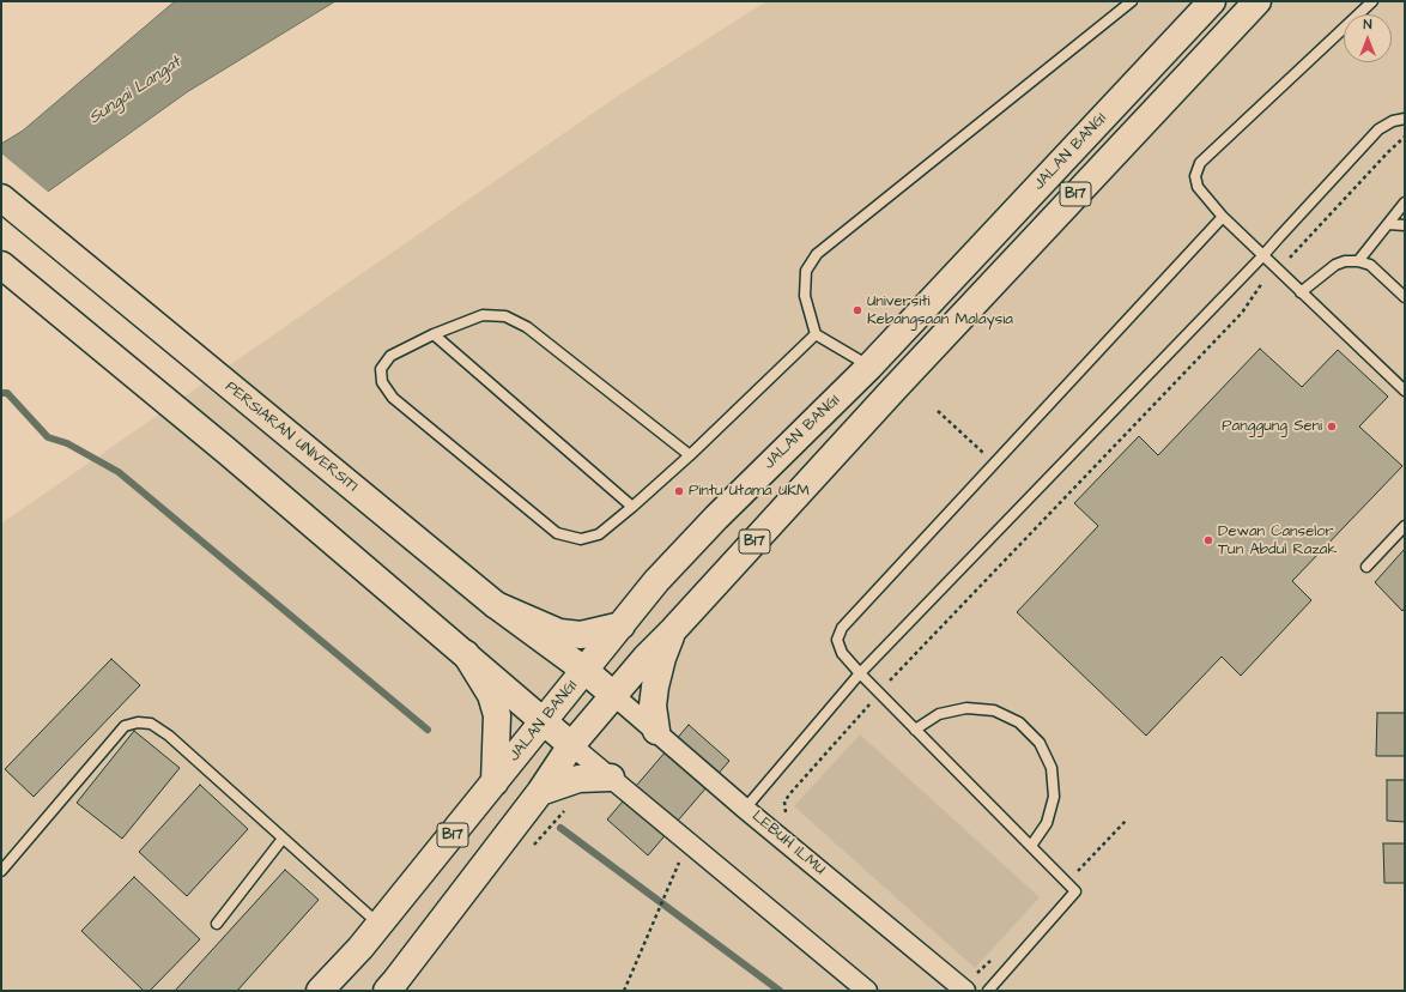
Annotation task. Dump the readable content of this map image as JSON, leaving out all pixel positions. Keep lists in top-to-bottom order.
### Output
{
  "streets": {
    "main road": ["JALAN BANGI", "B17", "PERSIARAN UNIVERSITI"],
    "street": ["LEBUH ILMU"]
  },
  "crossings": [
    ["JALAN BANGI", "PERSIARAN UNIVERSITI"],
    ["JALAN BANGI", "LEBUH ILMU"],
    ["PERSIARAN UNIVERSITI", "LEBUH ILMU"]
  ],
  "water": ["Sungai Langat"],
  "places": [
    "Universiti Kebangsaan Malaysia",
    "Panggung Seni",
    "Pintu Utama UKM",
    "Dewan Canselor Tun Abdul Razak"
  ],
  "north": "top"
}
